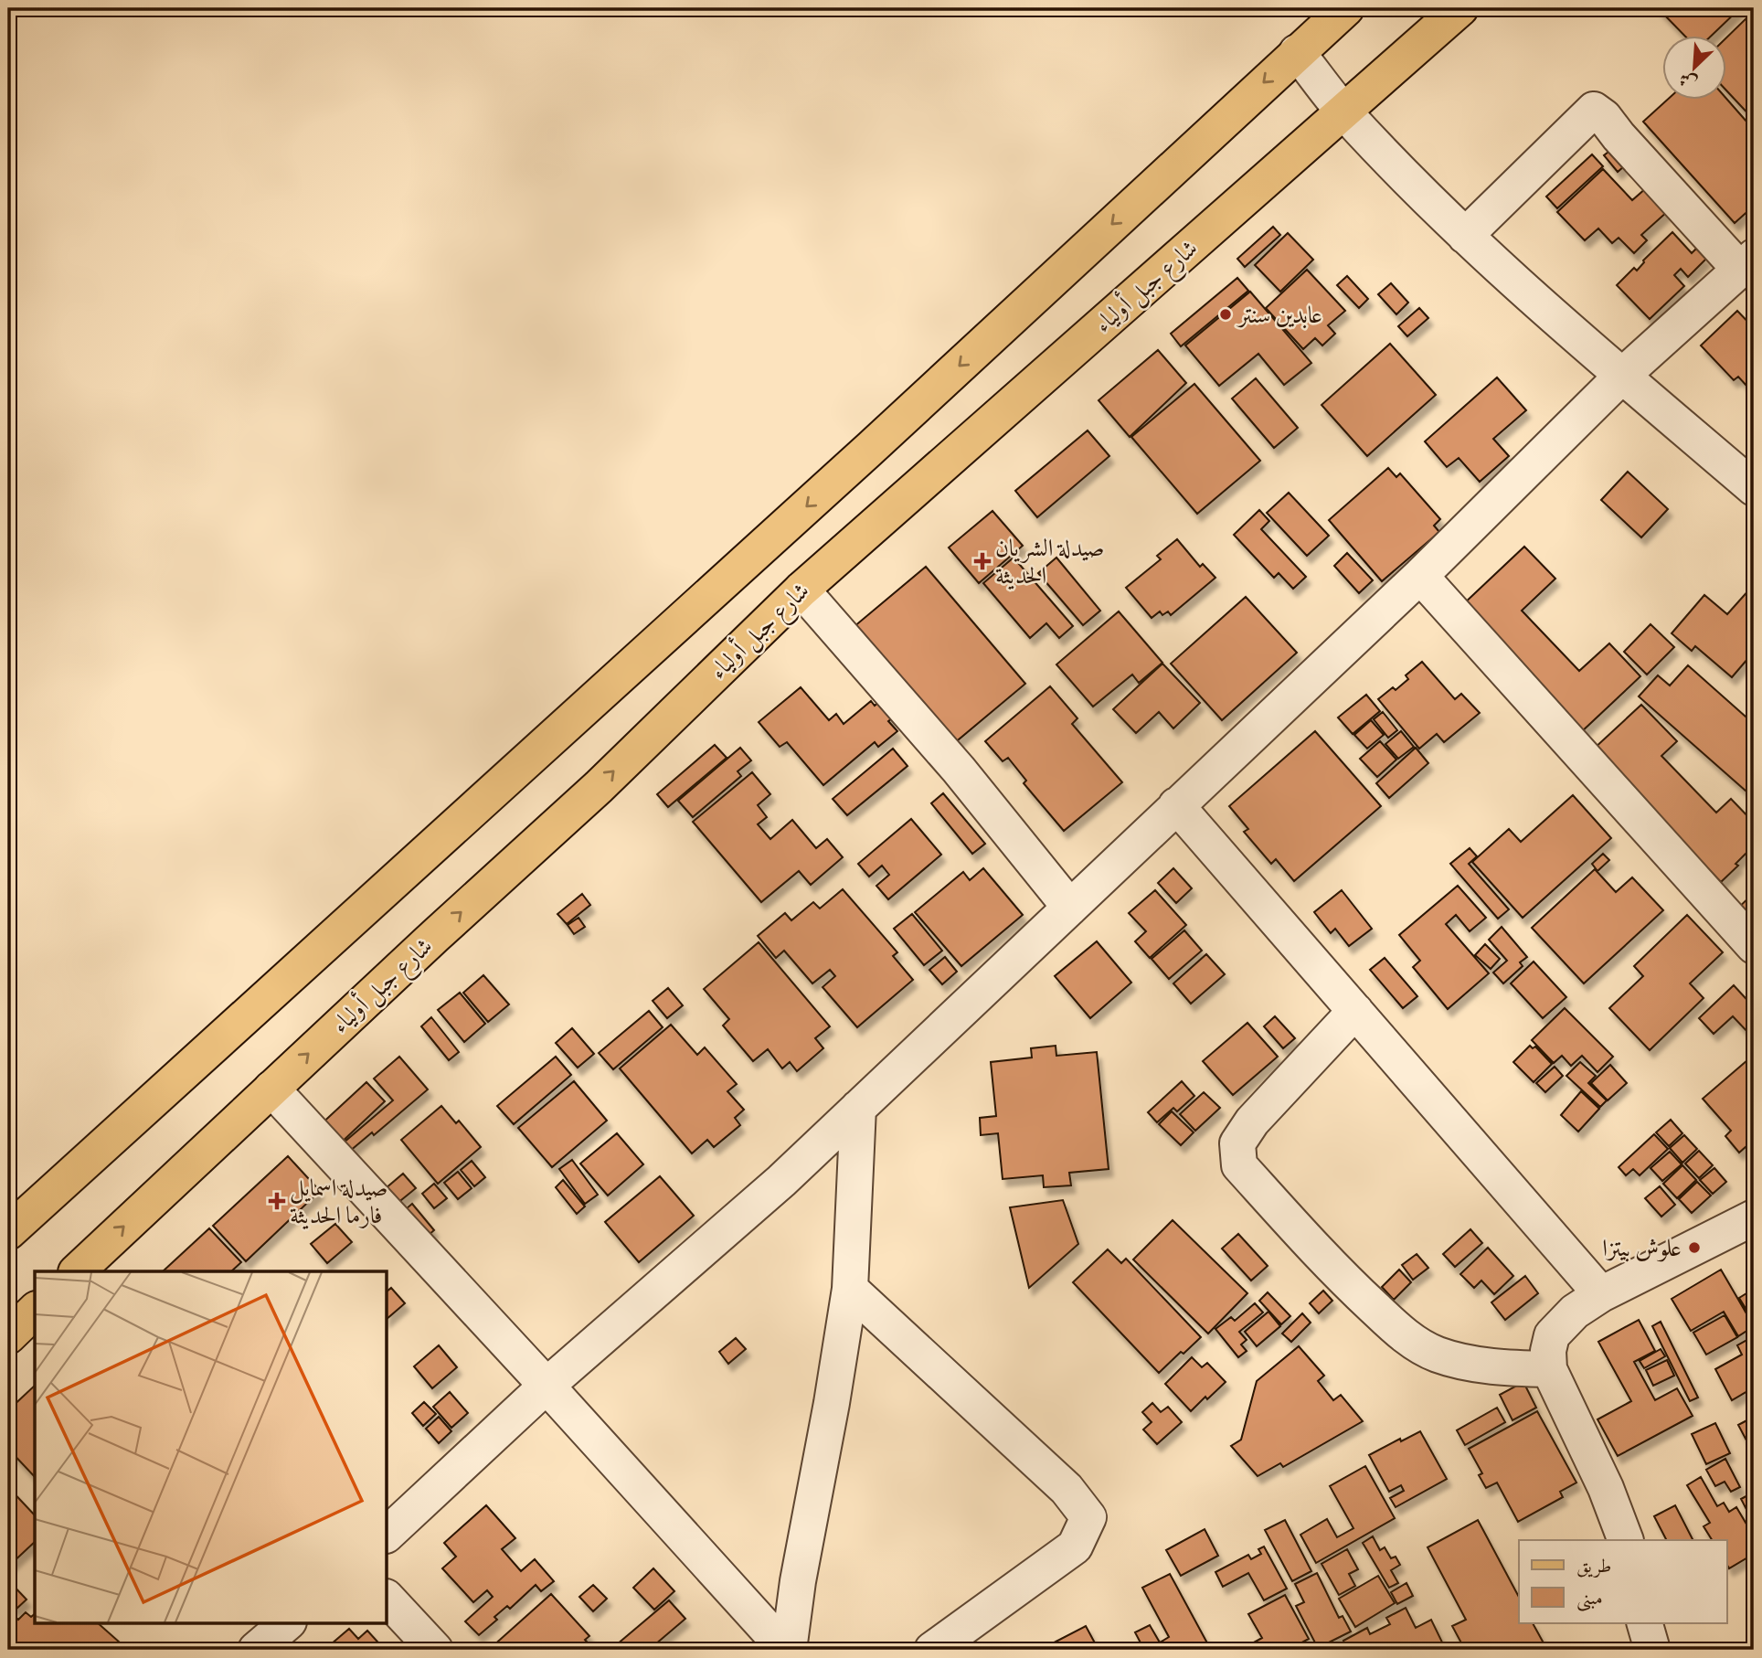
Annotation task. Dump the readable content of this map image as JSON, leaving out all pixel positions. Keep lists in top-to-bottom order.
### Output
{
  "streets": {
    "main road": ["شارع جبل أولياء"]
  },
  "places": {
    "other": ["عابدين سنتر", "علوش بيتزا"],
    "health": ["صيدلة الشريان الحديثة", "صيدلة اسمايل فارما الحديثة"]
  },
  "legend": ["طريق", "مبنى"],
  "north": "bottom left"
}
